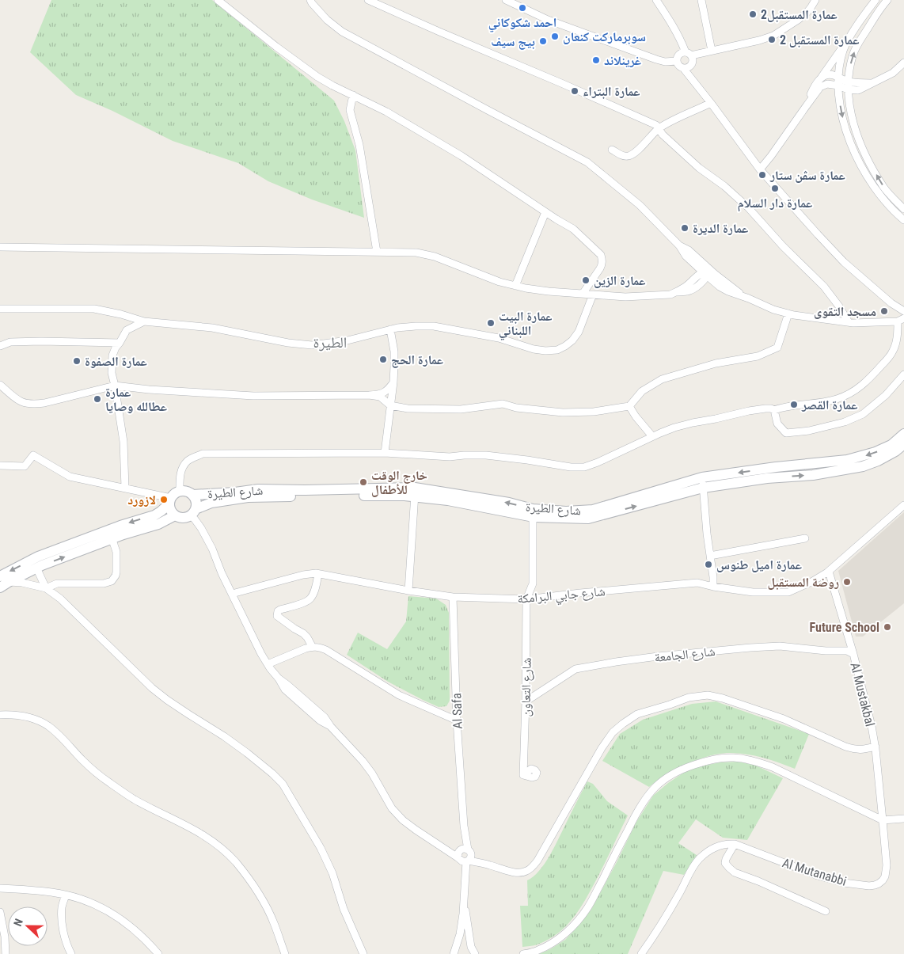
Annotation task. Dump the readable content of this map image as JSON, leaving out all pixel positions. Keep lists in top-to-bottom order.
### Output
{
  "streets": {
    "main road": ["شارع الطيرة"],
    "street": [
      "شارع جابي البرامكة",
      "شارع الجامعة",
      "شارع التعاون",
      "Al Mustakbal",
      "Al Safa",
      "Al Mutanabbi"
    ]
  },
  "crossings": [
    ["شارع الطيرة", "شارع التعاون"],
    ["شارع جابي البرامكة", "شارع التعاون"],
    ["شارع جابي البرامكة", "Al Mustakbal"],
    ["شارع جابي البرامكة", "Al Safa"],
    ["شارع الجامعة", "شارع التعاون"],
    ["شارع الجامعة", "Al Mustakbal"],
    ["Al Mustakbal", "Al Mutanabbi"]
  ],
  "districts": ["الطيرة"],
  "places": [
    "احمد شكوكاني",
    "عمارة المستقبل2",
    "سوبرماركت كنعان",
    "عمارة المستقبل 2",
    "بيج سيف",
    "غرينلاند",
    "عمارة البتراء",
    "عمارة سڤن ستار",
    "عمارة دار السلام",
    "عمارة الديرة",
    "عمارة الزين",
    "مسجد التقوى",
    "عمارة البيت اللبناني",
    "عمارة الحج",
    "عمارة الصفوة",
    "عمارة عطالله وصايا",
    "عمارة القصر",
    "خارج الوقت للأطفال",
    "لازورد",
    "عمارة اميل طنوس",
    "روضة المستقبل",
    "Future School"
  ],
  "north": "left"
}
